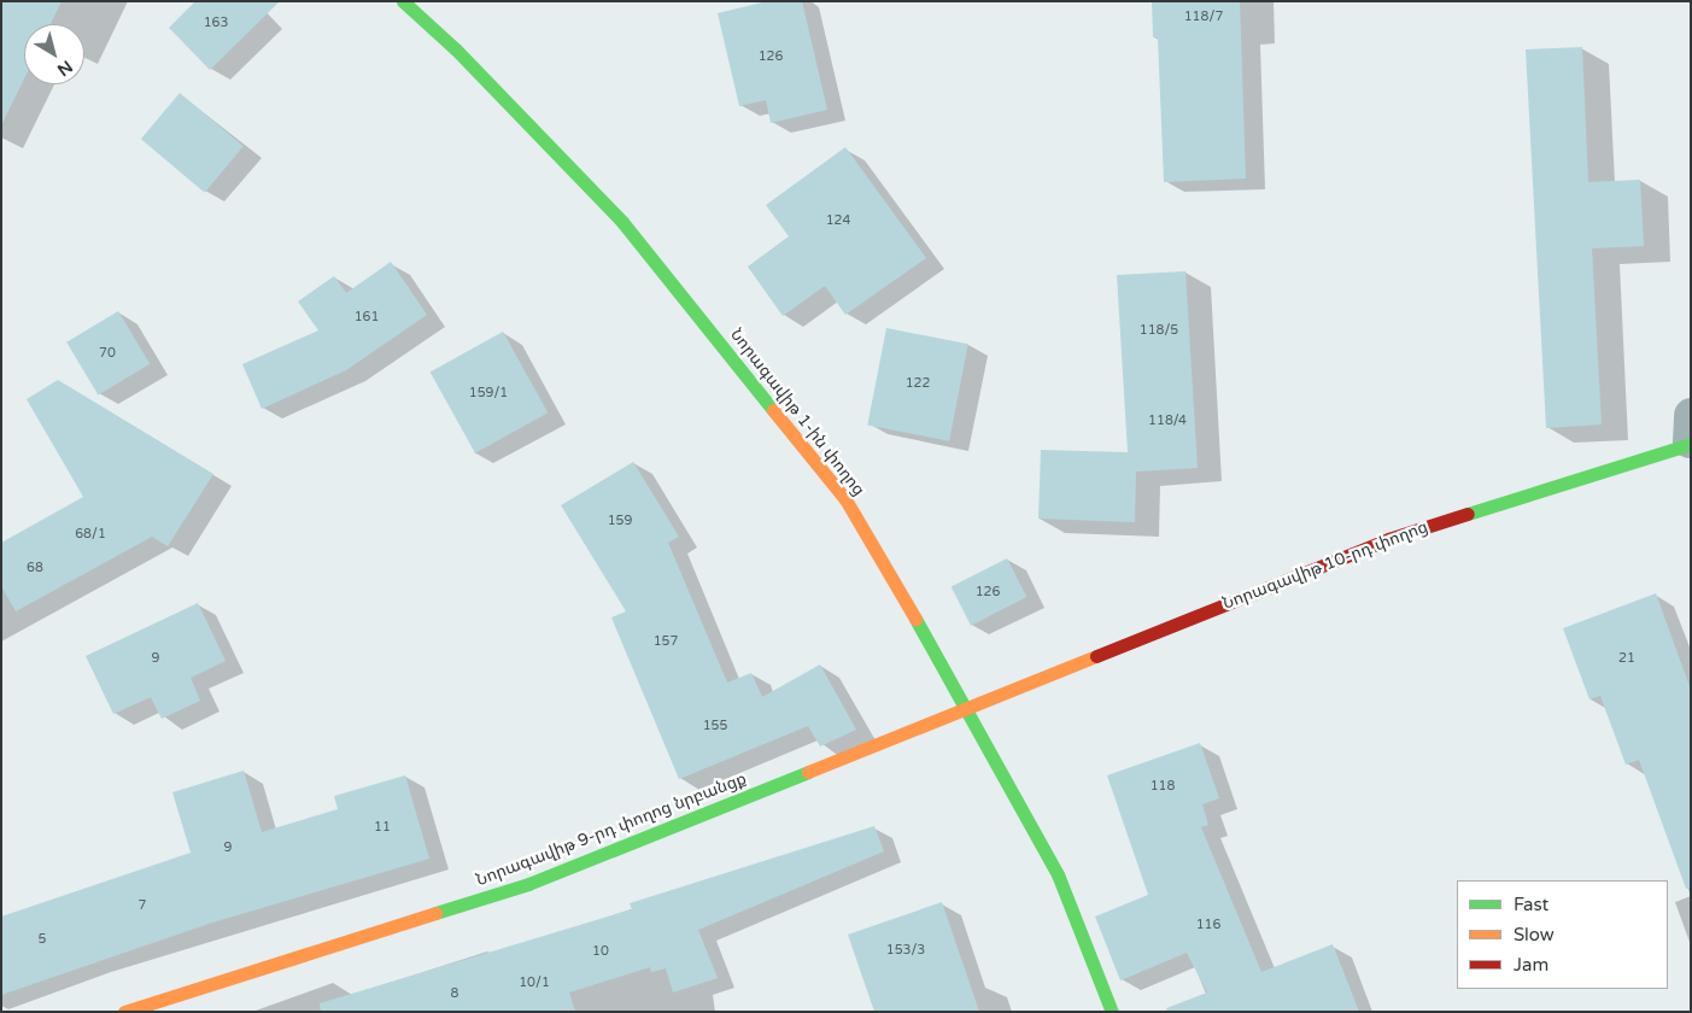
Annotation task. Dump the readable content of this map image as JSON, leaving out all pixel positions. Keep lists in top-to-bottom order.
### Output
{
  "streets": {
    "street": ["Նորագավիթ 1-ին փողոց", "Նորագավիթ 10-րդ փողոց", "Նորագավիթ 9-րդ փողոց նրբանցք"]
  },
  "crossings": [
    ["Նորագավիթ 1-ին փողոց", "Նորագավիթ 10-րդ փողոց"],
    ["Նորագավիթ 1-ին փողոց", "Նորագավիթ 9-րդ փողոց նրբանցք"],
    ["Նորագավիթ 10-րդ փողոց", "Նորագավիթ 9-րդ փողոց նրբանցք"]
  ],
  "house_numbers": [
    "118/7",
    "163",
    "126",
    "124",
    "161",
    "118/5",
    "70",
    "122",
    "159/1",
    "118/4",
    "159",
    "68/1",
    "68",
    "126",
    "157",
    "9",
    "21",
    "155",
    "118",
    "11",
    "9",
    "7",
    "116",
    "5",
    "153/3",
    "10",
    "10/1",
    "8"
  ],
  "legend": ["Fast", "Slow", "Jam"],
  "north": "bottom right"
}
